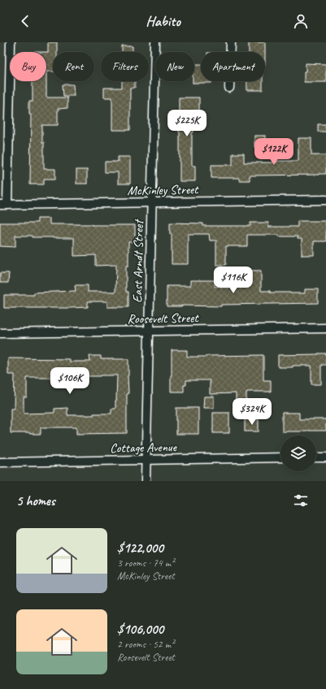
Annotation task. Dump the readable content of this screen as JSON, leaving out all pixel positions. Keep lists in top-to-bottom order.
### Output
{
  "streets": {
    "street": [
      "McKinley Street",
      "East Arndt Street",
      "Roosevelt Street",
      "Cottage Avenue"
    ]
  },
  "crossings": [
    ["McKinley Street", "East Arndt Street"],
    ["East Arndt Street", "Roosevelt Street"],
    ["East Arndt Street", "Cottage Avenue"]
  ],
  "page": {
    "header": "Habito",
    "chip": [
      "Buy",
      "Rent",
      "Filters",
      "New",
      "Apartment"
    ],
    "price": [
      "$225K",
      "$122K",
      "$116K",
      "$106K",
      "$324K"
    ],
    "heading": "5 homes",
    "list": [
      {
        "name": "$122,000",
        "note": "3 rooms · 74 m² · McKinley Street"
      },
      {
        "name": "$106,000",
        "note": "2 rooms · 52 m² · Roosevelt Street"
      }
    ]
  }
}
